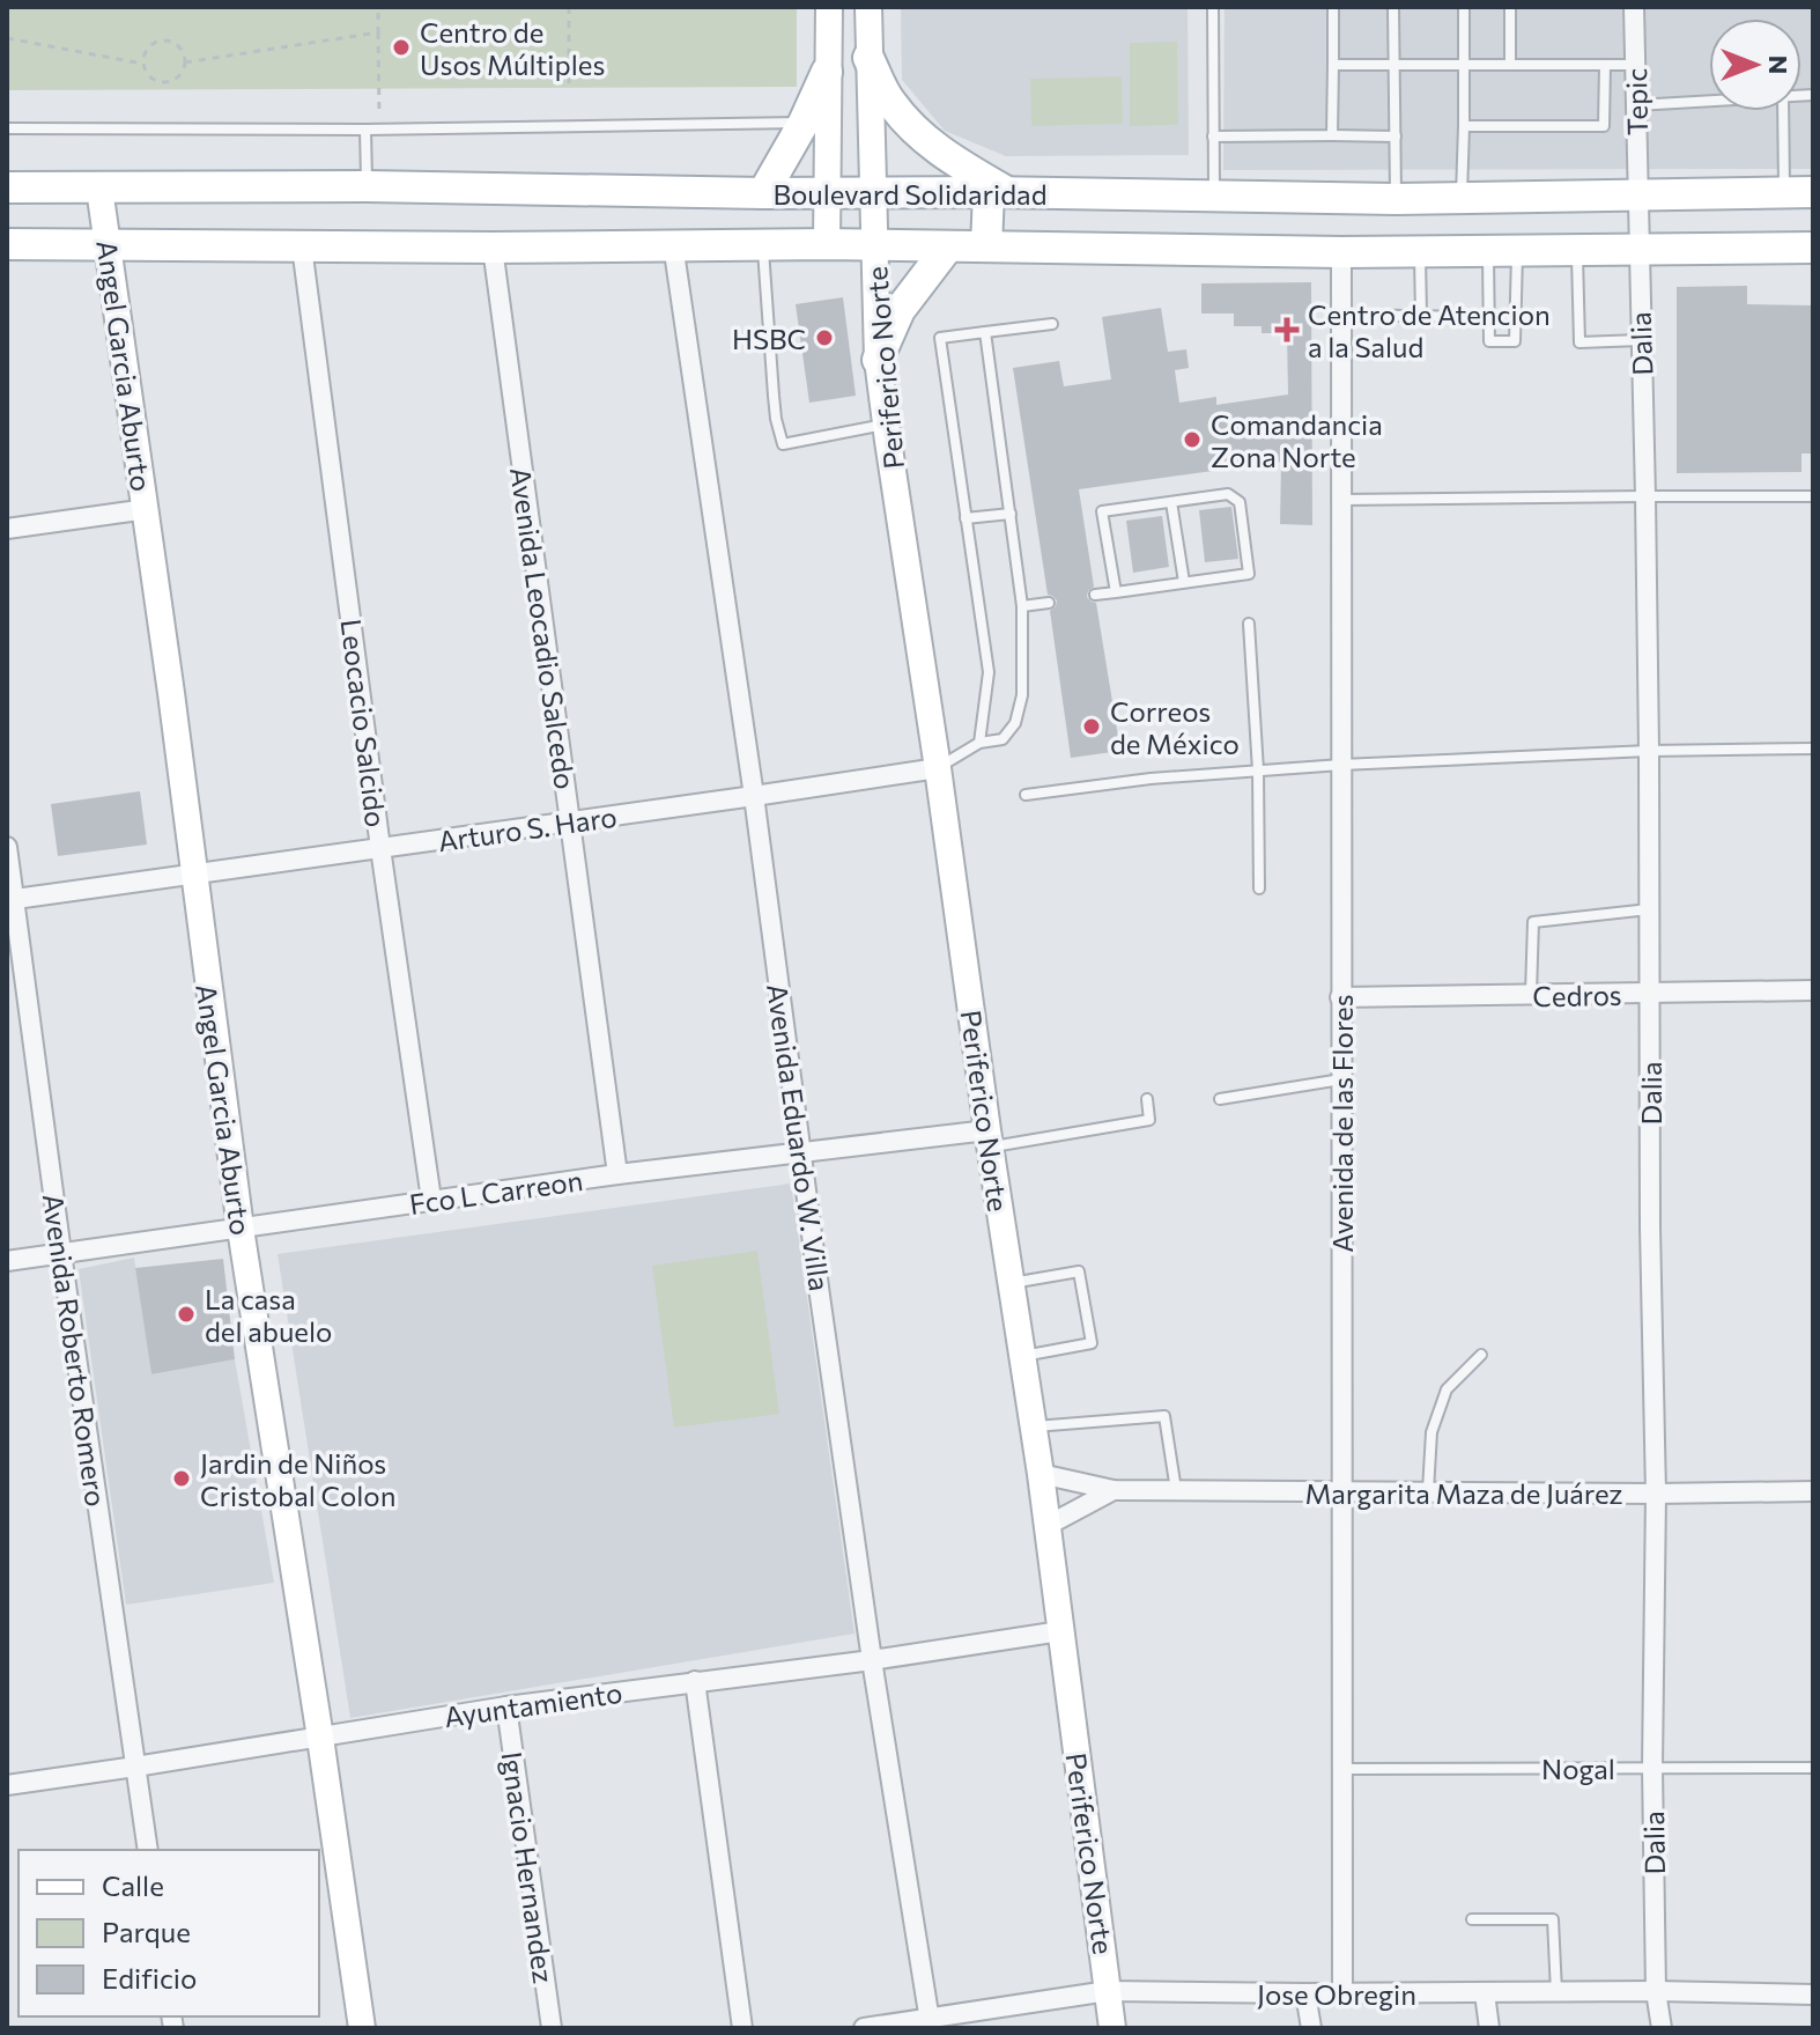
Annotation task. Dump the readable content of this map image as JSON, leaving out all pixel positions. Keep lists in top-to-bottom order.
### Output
{
  "streets": {
    "main road": ["Boulevard Solidaridad"],
    "street": [
      "Tepic",
      "Dalia",
      "Angel Garcia Aburto",
      "Periferico Norte",
      "Avenida Leocadio Salcedo",
      "Leocacio Salcido",
      "Arturo S. Haro",
      "Cedros",
      "Avenida de las Flores",
      "Avenida Eduardo W. Villa",
      "Fco L Carreon",
      "Avenida Roberto Romero",
      "Margarita Maza de Juárez",
      "Ayuntamiento",
      "Ignacio Hernandez",
      "Jose Obregin"
    ],
    "lane": ["Nogal"]
  },
  "crossings": [
    ["Tepic", "Boulevard Solidaridad"],
    ["Tepic", "Dalia"],
    ["Boulevard Solidaridad", "Dalia"],
    ["Boulevard Solidaridad", "Angel Garcia Aburto"],
    ["Boulevard Solidaridad", "Periferico Norte"],
    ["Boulevard Solidaridad", "Avenida Leocadio Salcedo"],
    ["Boulevard Solidaridad", "Leocacio Salcido"],
    ["Boulevard Solidaridad", "Avenida de las Flores"],
    ["Boulevard Solidaridad", "Avenida Eduardo W. Villa"],
    ["Dalia", "Cedros"],
    ["Dalia", "Margarita Maza de Juárez"],
    ["Dalia", "Nogal"],
    ["Dalia", "Jose Obregin"],
    ["Angel Garcia Aburto", "Arturo S. Haro"],
    ["Angel Garcia Aburto", "Fco L Carreon"],
    ["Angel Garcia Aburto", "Ayuntamiento"],
    ["Periferico Norte", "Arturo S. Haro"],
    ["Periferico Norte", "Fco L Carreon"],
    ["Periferico Norte", "Margarita Maza de Juárez"],
    ["Periferico Norte", "Ayuntamiento"],
    ["Periferico Norte", "Jose Obregin"],
    ["Avenida Leocadio Salcedo", "Arturo S. Haro"],
    ["Avenida Leocadio Salcedo", "Fco L Carreon"],
    ["Leocacio Salcido", "Arturo S. Haro"],
    ["Leocacio Salcido", "Fco L Carreon"],
    ["Arturo S. Haro", "Avenida Eduardo W. Villa"],
    ["Arturo S. Haro", "Avenida Roberto Romero"],
    ["Cedros", "Avenida de las Flores"],
    ["Avenida de las Flores", "Margarita Maza de Juárez"],
    ["Avenida de las Flores", "Nogal"],
    ["Avenida de las Flores", "Jose Obregin"],
    ["Avenida Eduardo W. Villa", "Fco L Carreon"],
    ["Avenida Eduardo W. Villa", "Ayuntamiento"],
    ["Avenida Eduardo W. Villa", "Jose Obregin"],
    ["Fco L Carreon", "Avenida Roberto Romero"],
    ["Avenida Roberto Romero", "Ayuntamiento"],
    ["Ayuntamiento", "Ignacio Hernandez"]
  ],
  "places": {
    "other": [
      "Centro de Usos Múltiples",
      "HSBC",
      "Comandancia Zona Norte",
      "Correos de México",
      "La casa del abuelo",
      "Jardin de Niños Cristobal Colon"
    ],
    "health": ["Centro de Atencion a la Salud"]
  },
  "legend": ["Calle", "Parque", "Edificio"],
  "north": "right"
}
